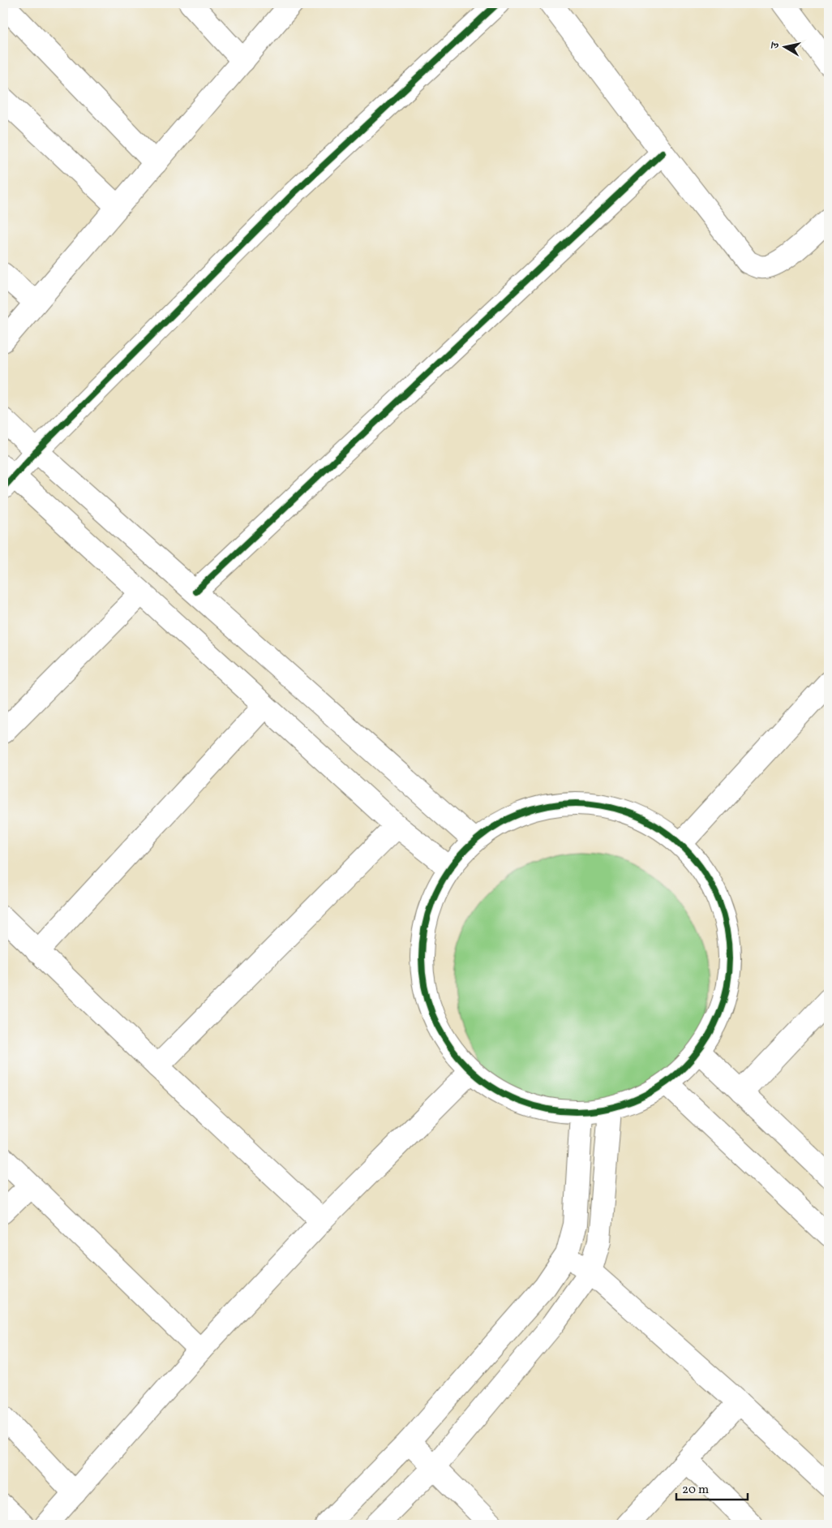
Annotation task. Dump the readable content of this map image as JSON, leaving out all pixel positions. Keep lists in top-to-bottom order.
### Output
{
  "scale_bar": "20 m",
  "north": "left"
}
